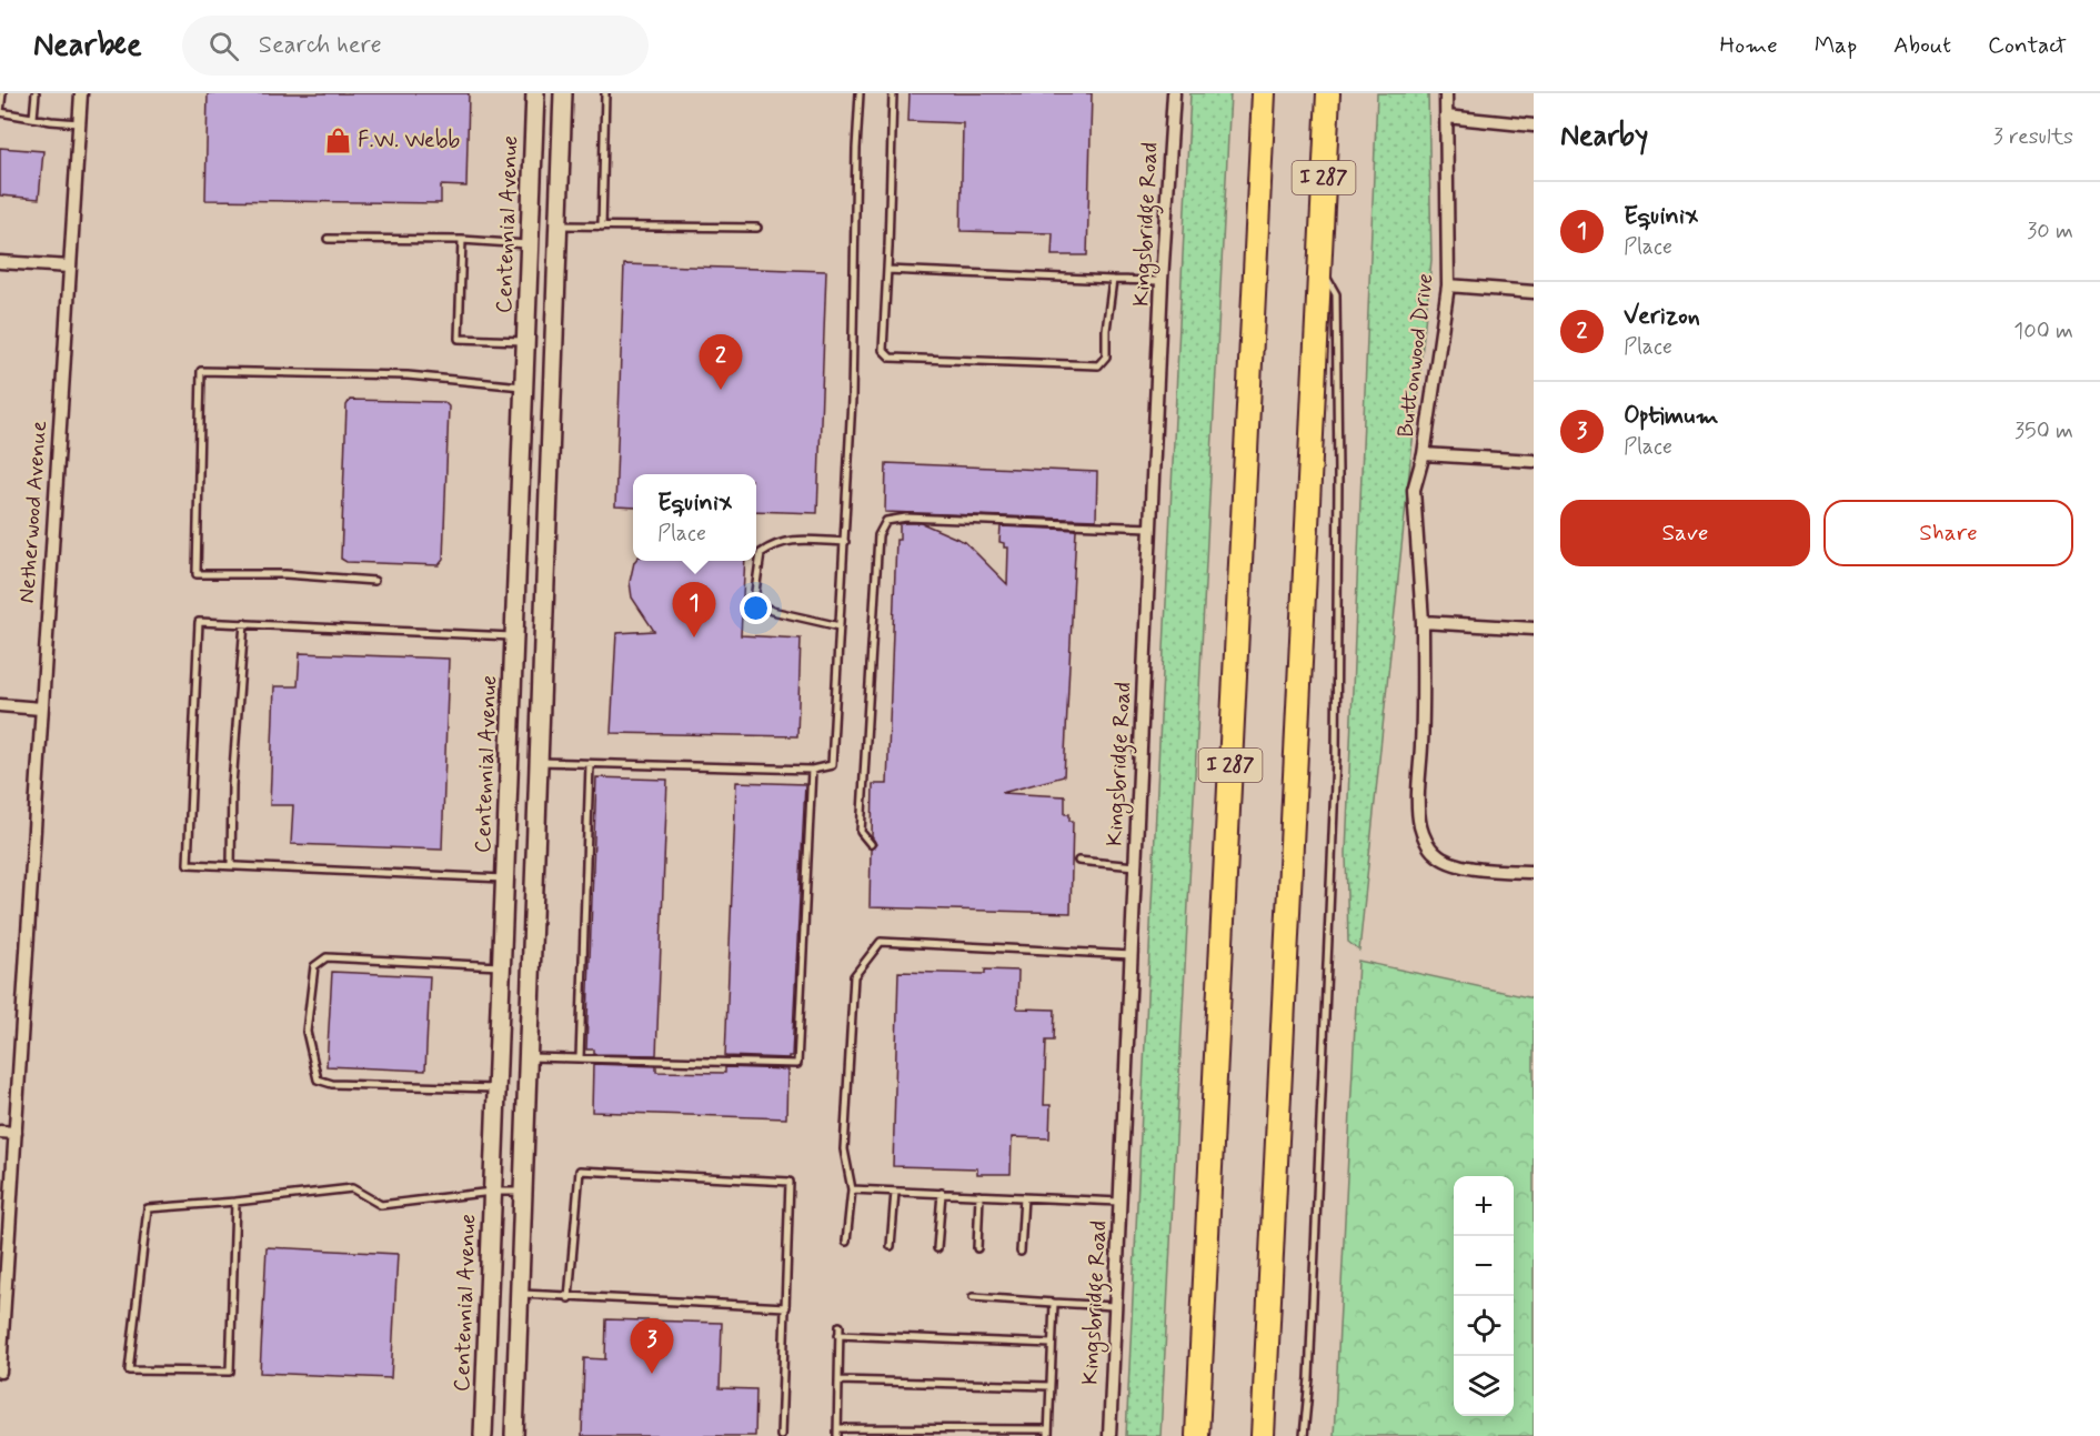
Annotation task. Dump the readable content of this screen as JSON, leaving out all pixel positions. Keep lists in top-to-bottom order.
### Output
{
  "streets": {
    "highway": ["I 287"],
    "main road": ["Centennial Avenue"],
    "street": ["Kingsbridge Road", "Buttonwood Drive", "Netherwood Avenue"]
  },
  "places": {
    "shop": ["F.W. Webb"]
  },
  "page": {
    "header": "Nearbee",
    "search": "Search here",
    "nav": [
      "Home",
      "Map",
      "About",
      "Contact"
    ],
    "heading": ["Nearby", "3 results"],
    "list": [
      {
        "mark": "1",
        "name": "Equinix",
        "note": "Place",
        "value": "30 m"
      },
      {
        "mark": "2",
        "name": "Verizon",
        "note": "Place",
        "value": "100 m"
      },
      {
        "mark": "3",
        "name": "Optimum",
        "note": "Place",
        "value": "350 m"
      }
    ],
    "pins": ["2", "1", "3"],
    "popup": ["Equinix", "Place"],
    "buttons": ["Save", "Share"],
    "map_buttons": ["+", "−"]
  }
}
